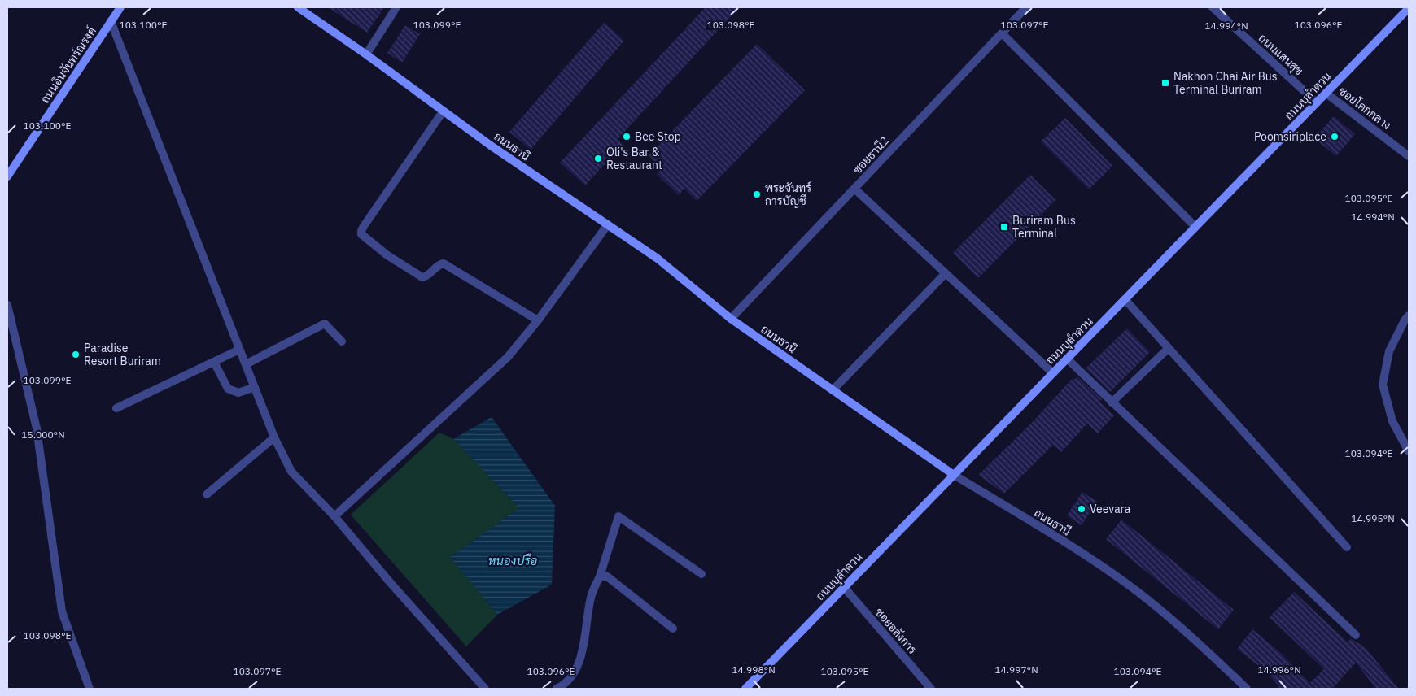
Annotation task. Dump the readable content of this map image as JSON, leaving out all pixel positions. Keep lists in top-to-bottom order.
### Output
{
  "streets": {
    "street": [
      "ถนนแสนสุข",
      "ถนนอินจันทร์ณรงค์",
      "ถนนบุลำดวน",
      "ซอยโคกกลาง",
      "ถนนธานี",
      "ซอยธานี2",
      "ซอยอลังการ"
    ]
  },
  "crossings": [
    ["ถนนแสนสุข", "ถนนบุลำดวน"],
    ["ถนนบุลำดวน", "ซอยโคกกลาง"],
    ["ถนนบุลำดวน", "ถนนธานี"],
    ["ถนนบุลำดวน", "ซอยอลังการ"],
    ["ถนนธานี", "ซอยธานี2"]
  ],
  "water": ["หนองปรือ"],
  "places": {
    "transit": ["Nakhon Chai Air Bus Terminal Buriram", "Buriram Bus Terminal"],
    "other": [
      "Bee Stop",
      "Poomsiriplace",
      "Oli's Bar & Restaurant",
      "พระจันทร์ การบัญชี",
      "Paradise Resort Buriram",
      "Veevara"
    ]
  },
  "coordinates": [
    "103.100°E",
    "103.099°E",
    "103.098°E",
    "103.097°E",
    "103.096°E",
    "14.994°N",
    "103.095°E",
    "15.000°N",
    "103.094°E",
    "14.995°N",
    "14.998°N",
    "14.997°N",
    "14.996°N"
  ]
}
